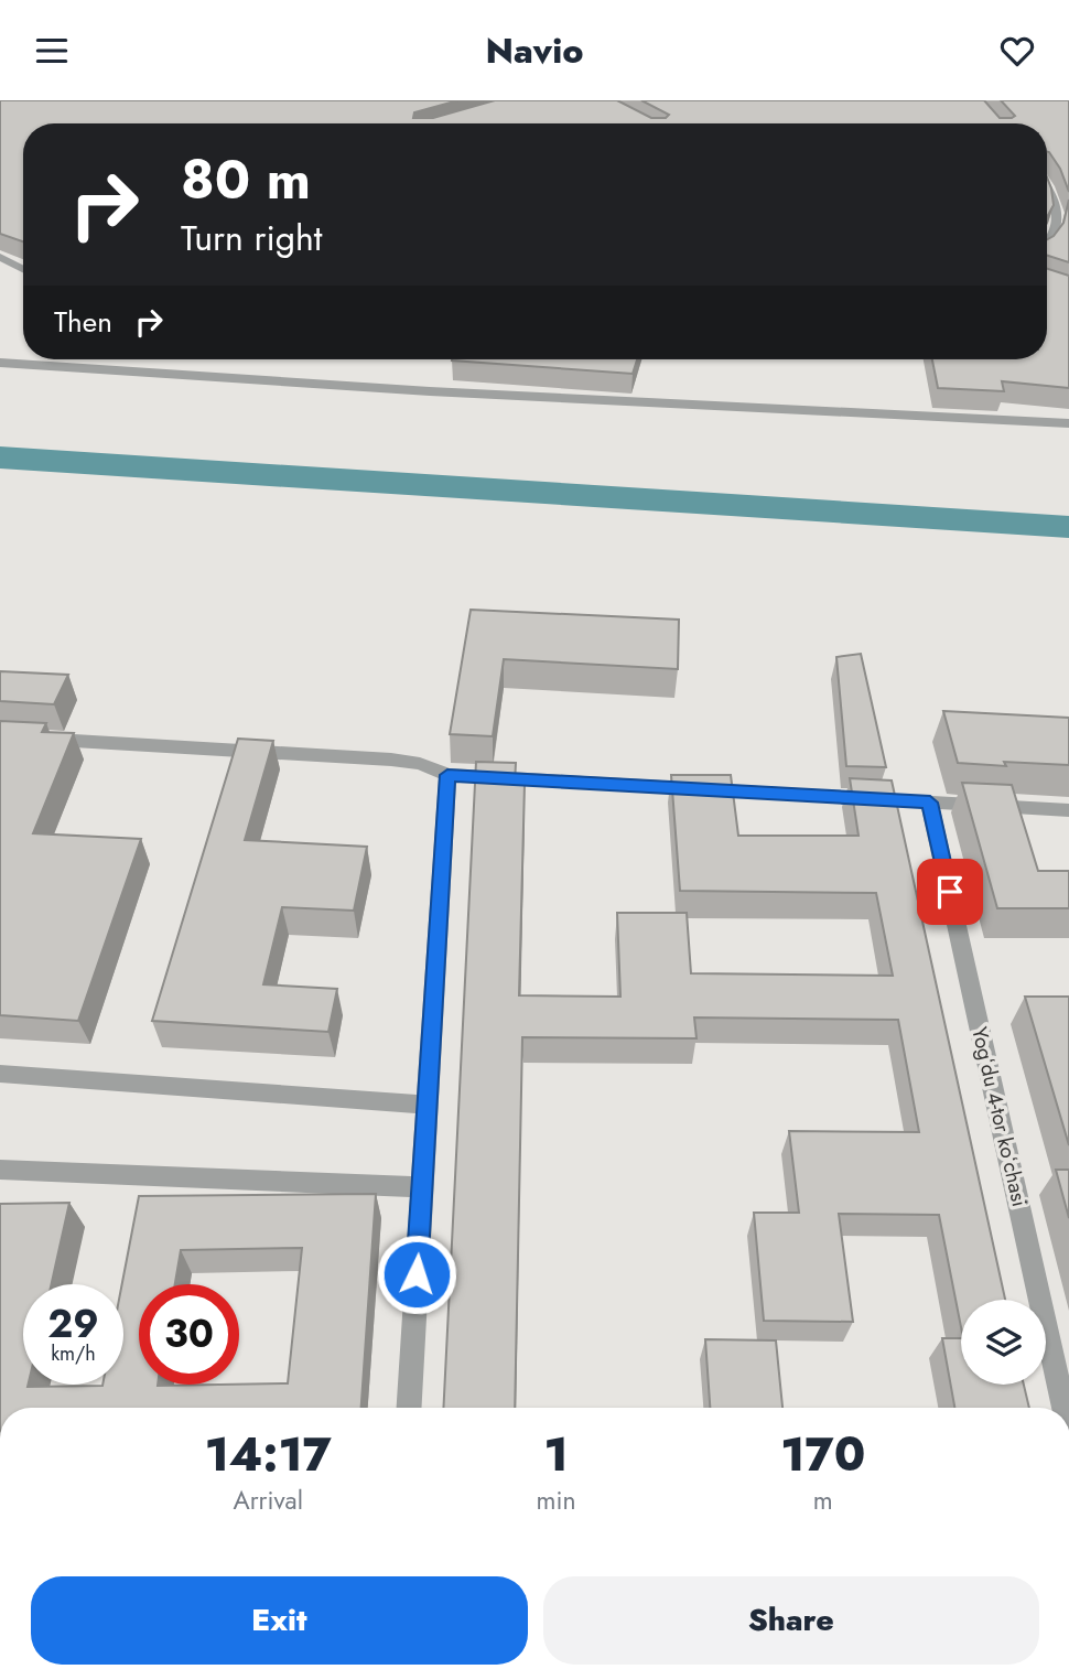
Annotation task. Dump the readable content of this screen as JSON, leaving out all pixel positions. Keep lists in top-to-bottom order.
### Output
{
  "streets": {
    "street": ["Yogʻdu 4-tor koʻchasi"]
  },
  "page": {
    "header": "Navio",
    "turn": ["80 m", "Turn right"],
    "then": "Then",
    "speed": "29 km/h",
    "limit": "30",
    "eta": [
      "14:17",
      "Arrival",
      "1",
      "min",
      "170",
      "m"
    ],
    "buttons": ["Exit", "Share"]
  }
}
